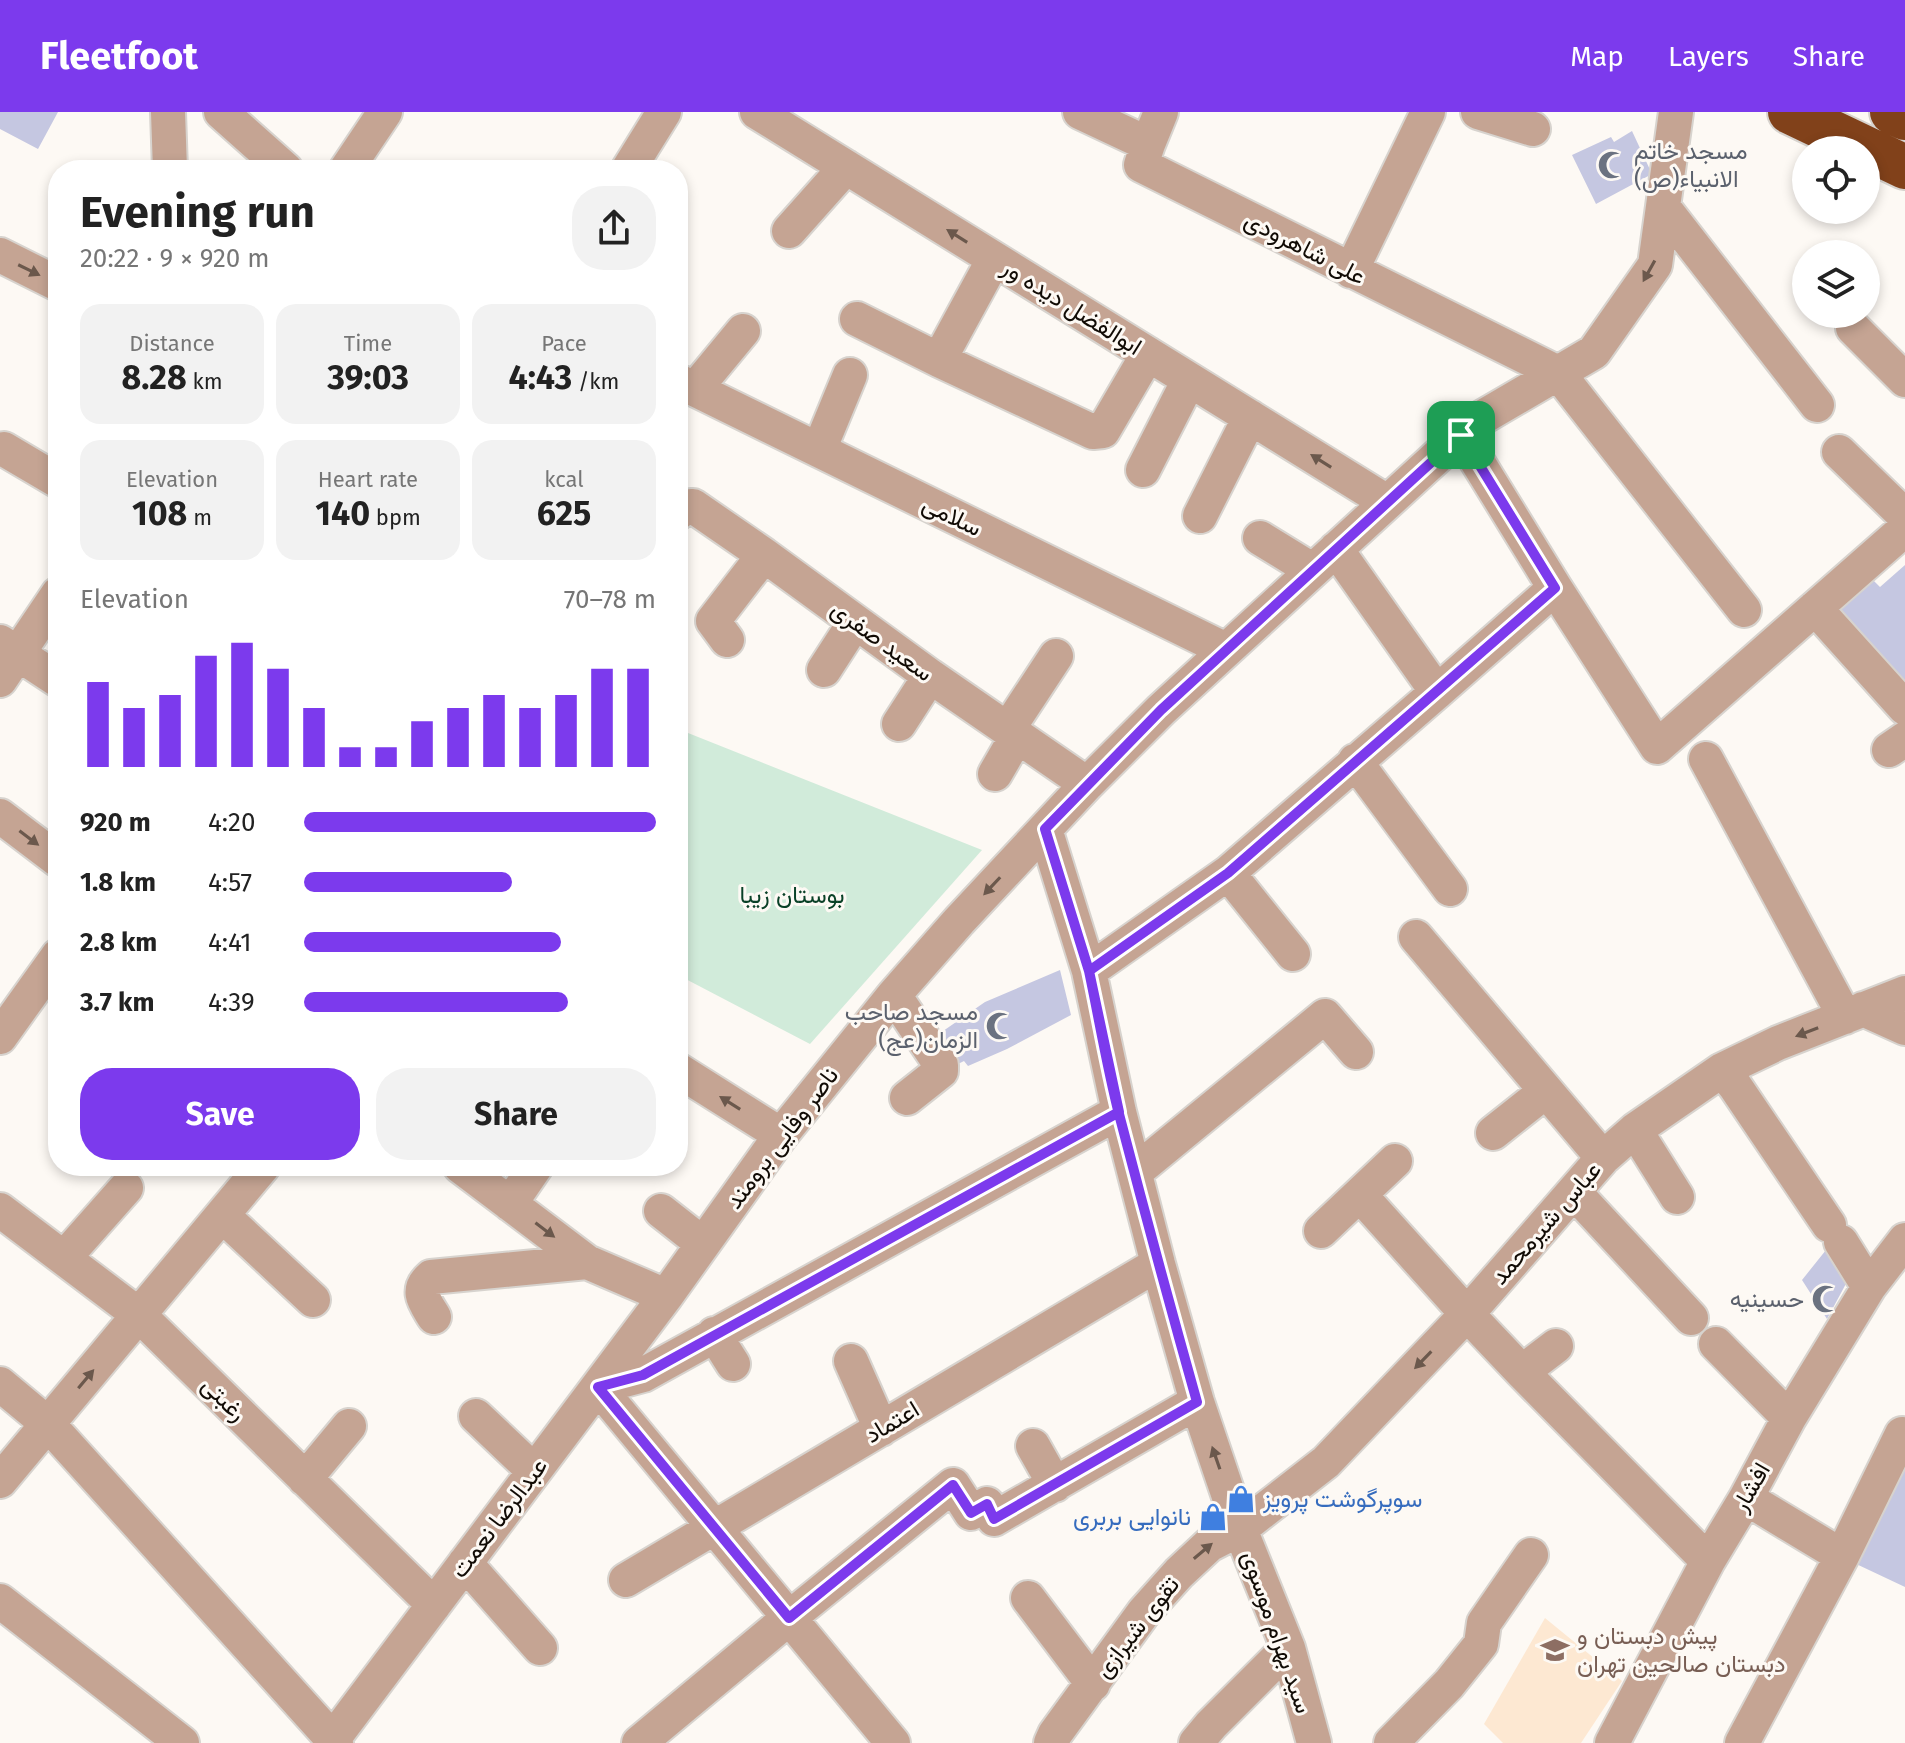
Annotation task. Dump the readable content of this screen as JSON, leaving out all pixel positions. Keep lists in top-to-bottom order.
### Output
{
  "streets": {
    "street": [
      "علی شاهرودی",
      "ابوالفضل دیده ور",
      "سلامی",
      "سعید صفری",
      "ناصر وفایی برومند",
      "عباس شیرمحمد",
      "رغبتی",
      "اعتماد",
      "افشار",
      "عبدالرضا نعمت",
      "تقوی شیرازی",
      "سید بهرام موسوی"
    ]
  },
  "crossings": [
    ["علی شاهرودی", "ناصر وفایی برومند"],
    ["ابوالفضل دیده ور", "ناصر وفایی برومند"],
    ["سلامی", "ناصر وفایی برومند"],
    ["سعید صفری", "ناصر وفایی برومند"],
    ["ناصر وفایی برومند", "عبدالرضا نعمت"],
    ["ناصر وفایی برومند", "سید بهرام موسوی"],
    ["عباس شیرمحمد", "تقوی شیرازی"],
    ["عباس شیرمحمد", "سید بهرام موسوی"],
    ["رغبتی", "عبدالرضا نعمت"],
    ["اعتماد", "سید بهرام موسوی"],
    ["تقوی شیرازی", "سید بهرام موسوی"]
  ],
  "parks": ["بوستان زیبا"],
  "places": {
    "mosque": ["مسجد خاتم الانبیاء(ص)", "مسجد صاحب الزمان(عج)", "حسینیه"],
    "shop": ["سوپرگوشت پرویز", "نانوایی بربری"],
    "school or university": ["پیش دبستان و دبستان صالحین تهران"]
  },
  "page": {
    "header": "Fleetfoot",
    "nav": ["Map", "Layers", "Share"],
    "heading": ["Evening run", "20:22 · 9 × 920 m"],
    "stats": [
      ["Distance", "8.28 km"],
      ["Time", "39:03"],
      ["Pace", "4:43 /km"],
      ["Elevation", "108 m"],
      ["Heart rate", "140 bpm"],
      ["kcal", "625"]
    ],
    "chart": ["Elevation", "70–78 m"],
    "list": [
      {
        "name": "920 m",
        "note": "4:20"
      },
      {
        "name": "1.8 km",
        "note": "4:57"
      },
      {
        "name": "2.8 km",
        "note": "4:41"
      },
      {
        "name": "3.7 km",
        "note": "4:39"
      }
    ],
    "buttons": ["Save", "Share"]
  }
}
